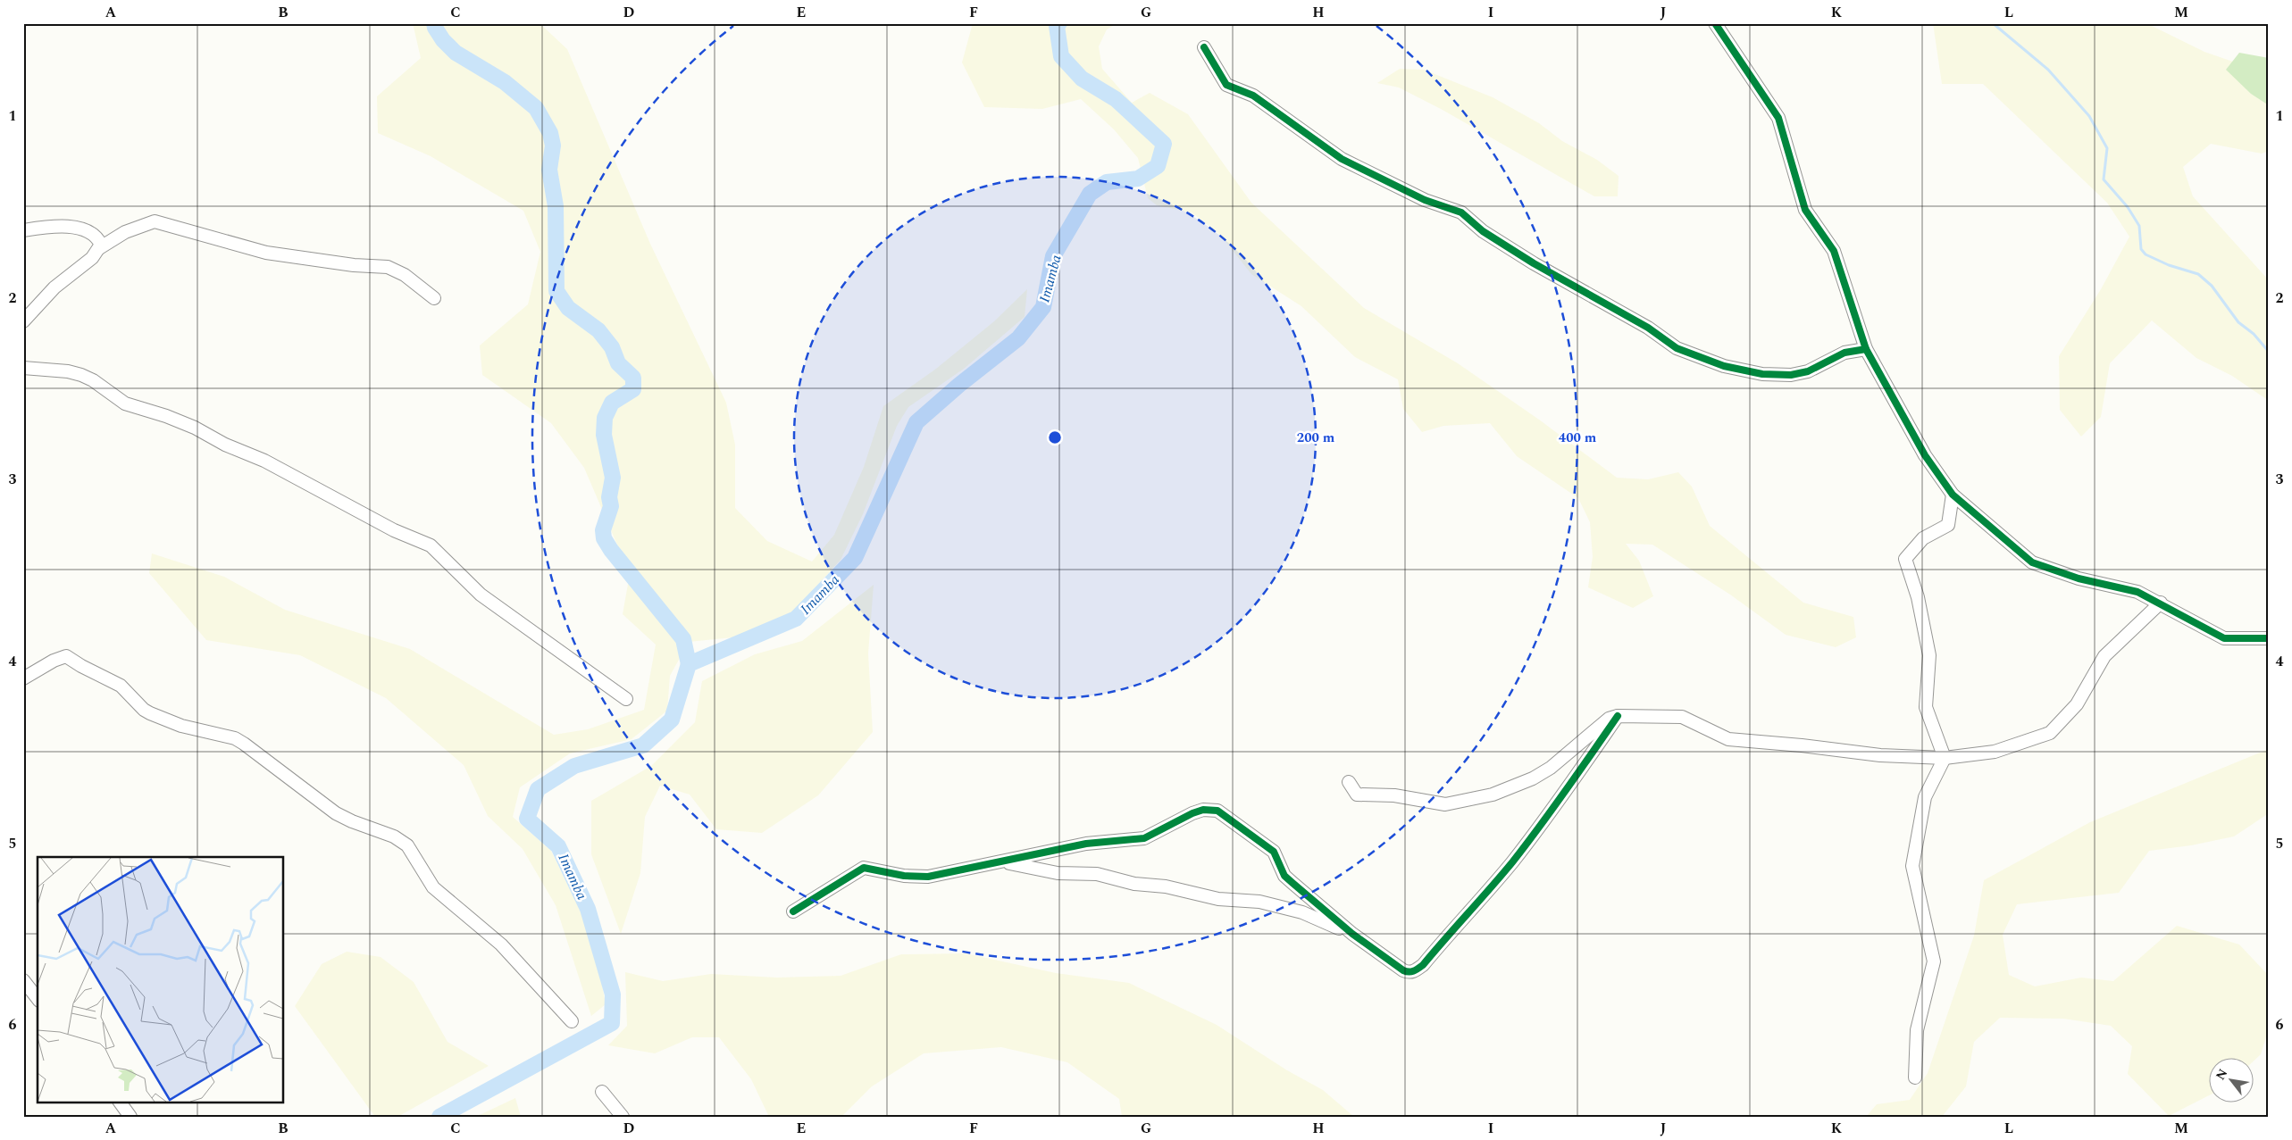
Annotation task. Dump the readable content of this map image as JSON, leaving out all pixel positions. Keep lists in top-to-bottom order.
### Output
{
  "water": ["Imamba"],
  "north": "top left",
  "grid": {
    "columns": [
      "A",
      "B",
      "C",
      "D",
      "E",
      "F",
      "G",
      "H",
      "I",
      "J",
      "K",
      "L",
      "M"
    ],
    "rows": [
      "1",
      "2",
      "3",
      "4",
      "5",
      "6"
    ]
  },
  "rings": ["200 m", "400 m"]
}
